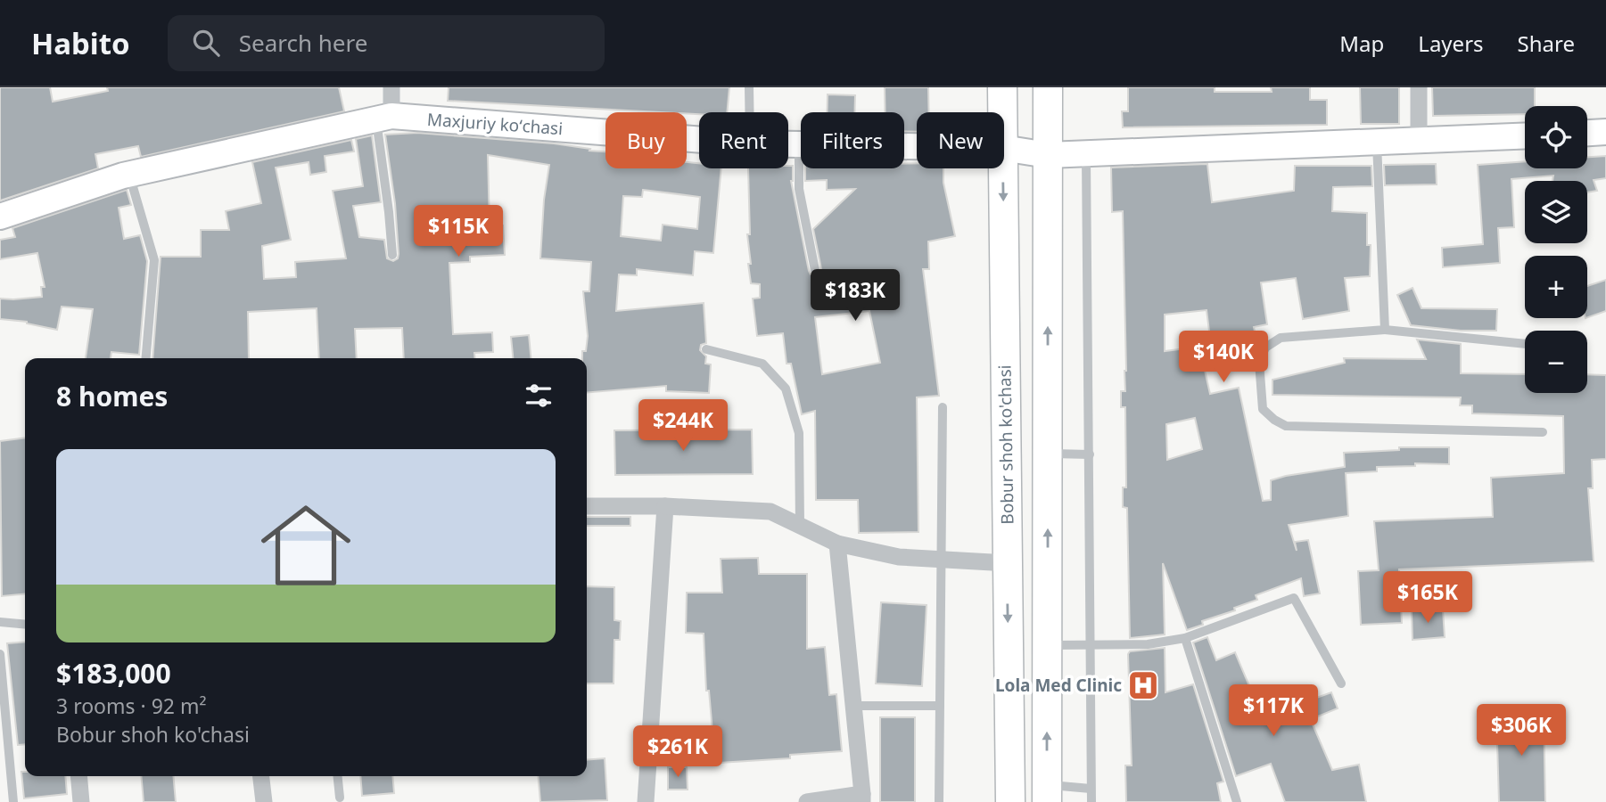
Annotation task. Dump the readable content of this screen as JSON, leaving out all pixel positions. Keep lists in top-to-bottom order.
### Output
{
  "streets": {
    "main road": ["Bobur shoh ko'chasi"],
    "street": ["Maxjuriy koʻchasi"]
  },
  "places": {
    "hospital": ["Lola Med Clinic"]
  },
  "page": {
    "header": "Habito",
    "search": "Search here",
    "nav": ["Map", "Layers", "Share"],
    "map_buttons": ["+", "−"],
    "chip": [
      "Buy",
      "Rent",
      "Filters",
      "New"
    ],
    "price": [
      "$115K",
      "$183K",
      "$140K",
      "$244K",
      "$165K",
      "$117K",
      "$306K",
      "$261K"
    ],
    "heading": "8 homes",
    "list": [
      {
        "name": "$183,000",
        "note": "3 rooms · 92 m² · Bobur shoh ko'chasi"
      }
    ]
  }
}
